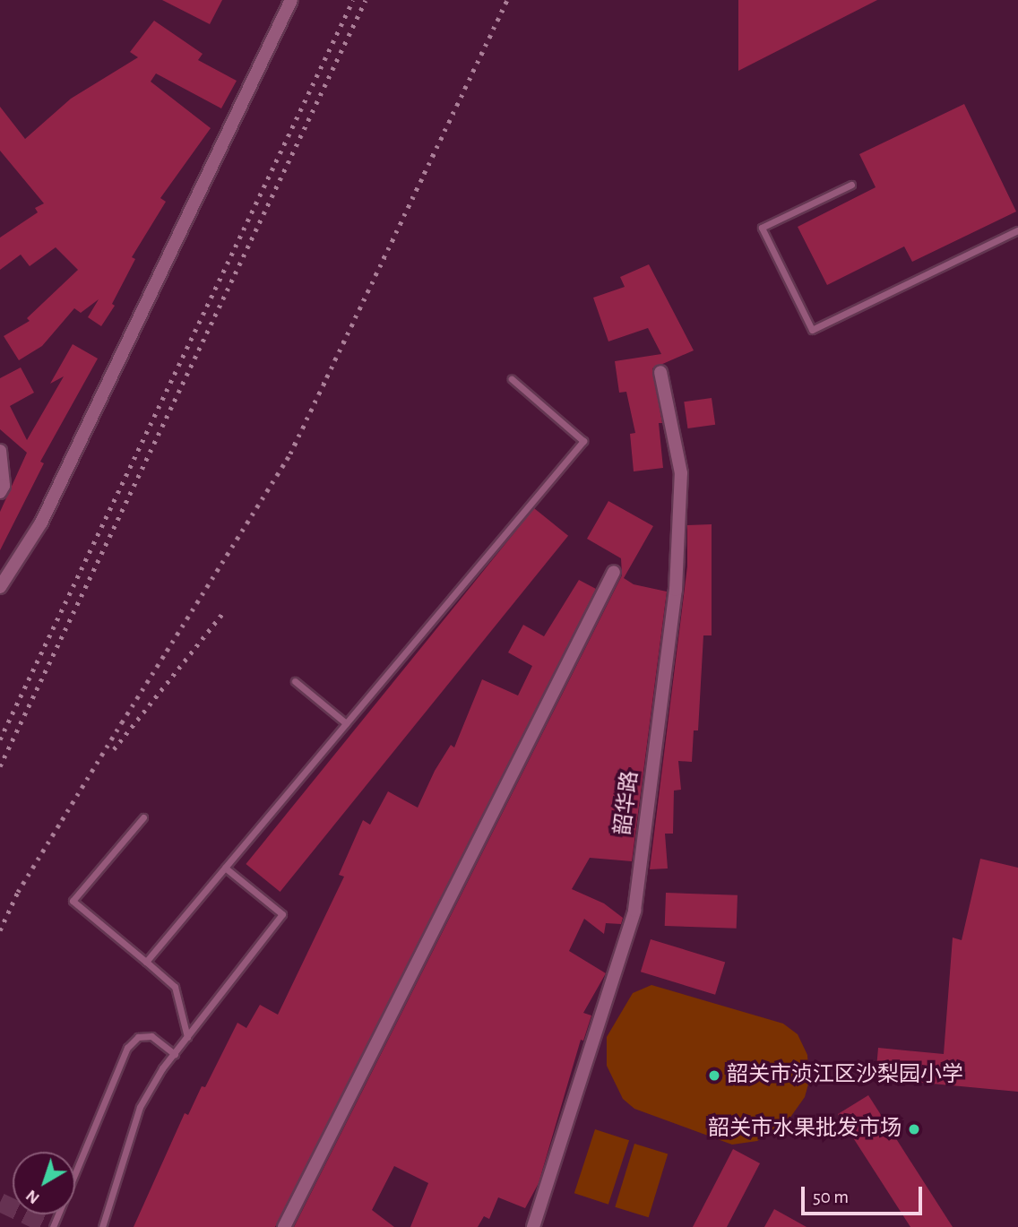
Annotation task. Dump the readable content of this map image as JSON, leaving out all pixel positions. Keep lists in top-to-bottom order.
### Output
{
  "streets": {
    "street": ["韶华路"]
  },
  "places": ["韶关市浈江区沙梨园小学", "韶关市水果批发市场"],
  "scale_bar": "50 m",
  "north": "bottom left"
}
